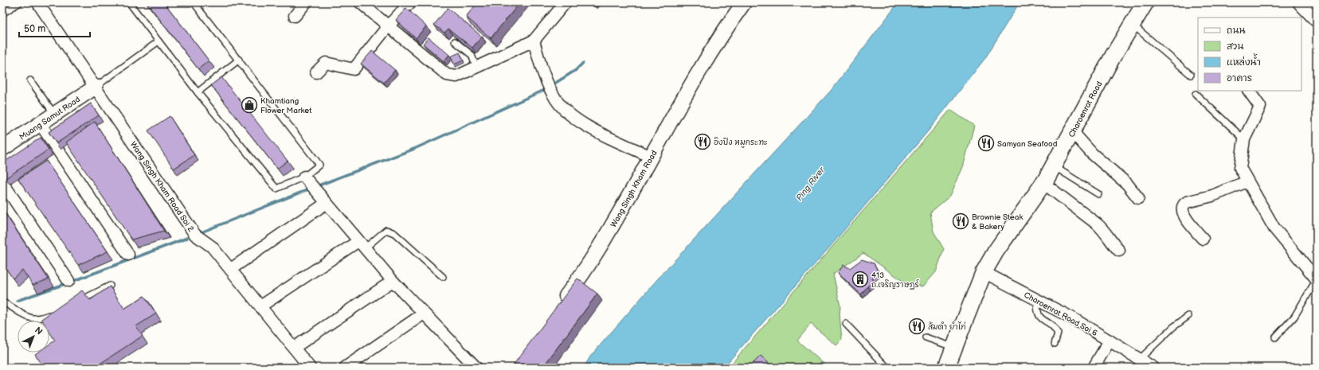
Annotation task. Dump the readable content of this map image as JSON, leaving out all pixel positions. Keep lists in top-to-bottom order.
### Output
{
  "streets": {
    "main road": ["Charoenrat Road"],
    "street": [
      "Muang Samut Road",
      "Wang Singh Kham Road Soi 2",
      "Wang Singh Kham Road",
      "Charoenrat Road Soi 6"
    ]
  },
  "crossings": [
    ["Charoenrat Road", "Charoenrat Road Soi 6"],
    ["Muang Samut Road", "Wang Singh Kham Road Soi 2"]
  ],
  "water": ["Ping River"],
  "places": {
    "shop": ["Khamtiang Flower Market"],
    "restaurant": [
      "อิงปิง หมูกระทะ",
      "Samyan Seafood",
      "Brownie Steak & Bakery",
      "ส้มตำ ยำไก่"
    ],
    "building": ["413 ถ.เจริญราษฏร์"]
  },
  "legend": [
    "ถนน",
    "สวน",
    "แหล่งน้ำ",
    "อาคาร"
  ],
  "scale_bar": "50 m",
  "north": "top right"
}
